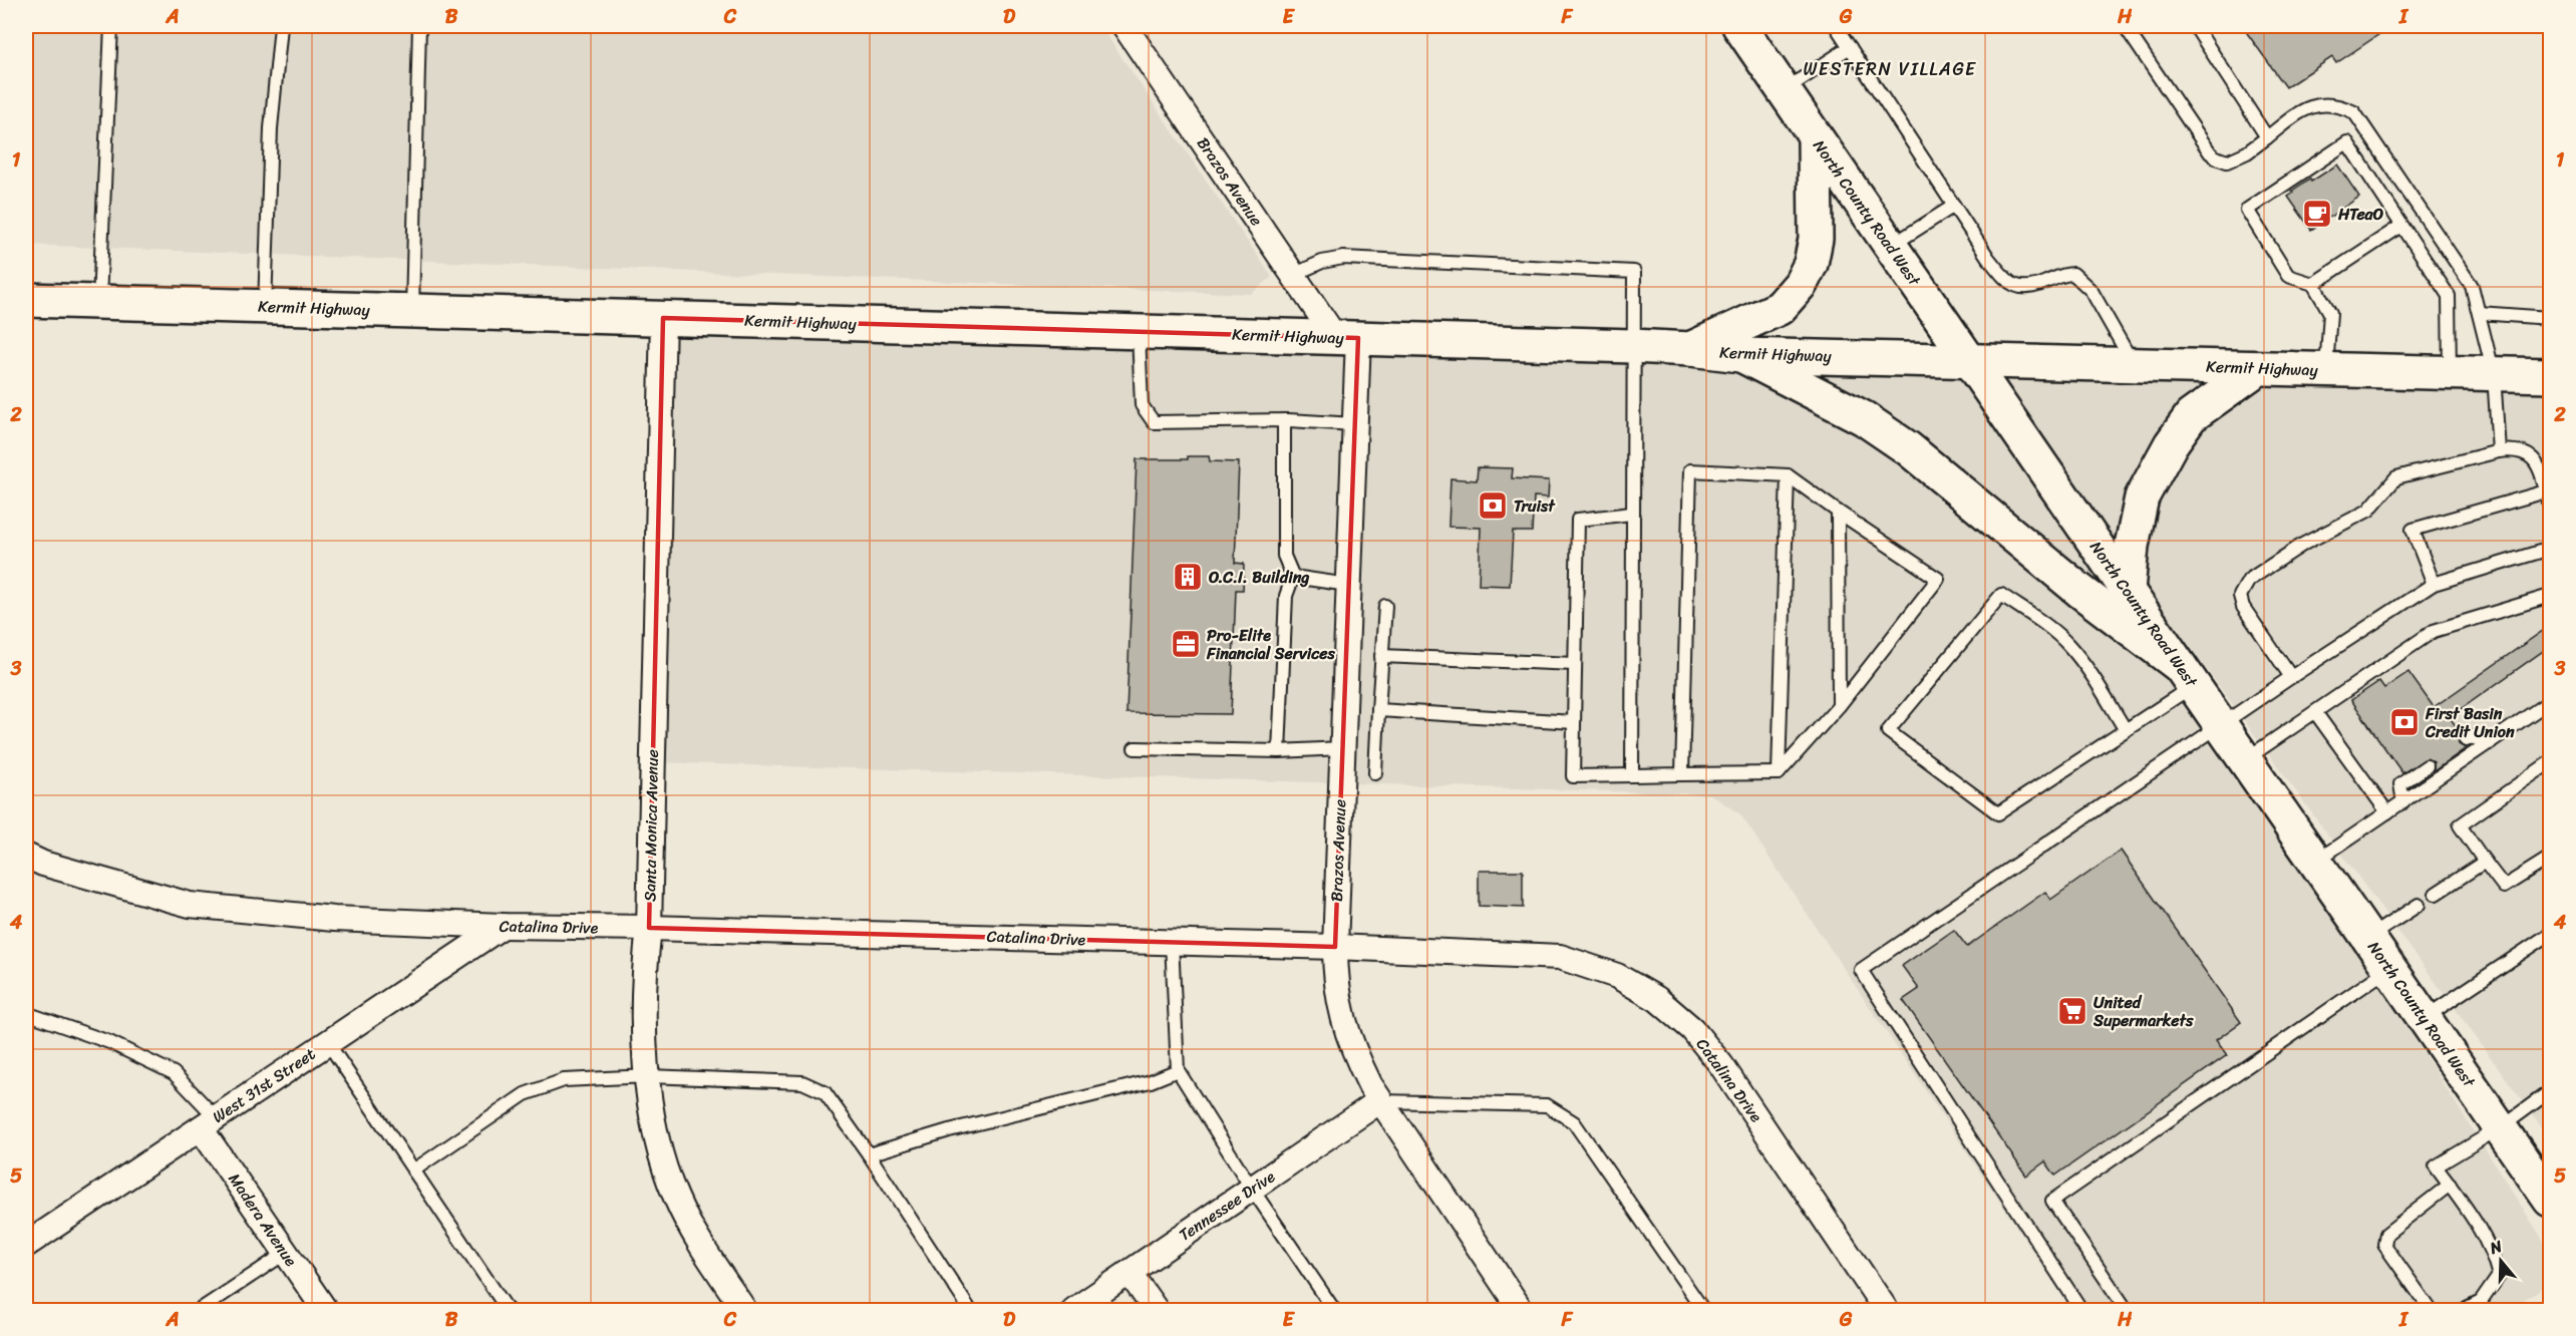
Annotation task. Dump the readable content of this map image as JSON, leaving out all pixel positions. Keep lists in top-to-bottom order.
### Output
{
  "streets": {
    "main road": ["North County Road West", "Kermit Highway"],
    "street": [
      "Brazos Avenue",
      "Santa Monica Avenue",
      "Catalina Drive",
      "West 31st Street",
      "Tennessee Drive",
      "Madera Avenue"
    ]
  },
  "crossings": [
    ["Brazos Avenue", "Kermit Highway"],
    ["Brazos Avenue", "Catalina Drive"],
    ["Brazos Avenue", "Tennessee Drive"],
    ["North County Road West", "Kermit Highway"],
    ["Kermit Highway", "Santa Monica Avenue"],
    ["Santa Monica Avenue", "Catalina Drive"],
    ["Catalina Drive", "West 31st Street"],
    ["West 31st Street", "Madera Avenue"]
  ],
  "districts": ["WESTERN VILLAGE"],
  "places": {
    "cafe": ["HTeaO"],
    "bank": ["Truist", "First Basin Credit Union"],
    "building": ["O.C.I. Building"],
    "office": ["Pro-Elite Financial Services"],
    "supermarket": ["United Supermarkets"]
  },
  "north": "top",
  "grid": {
    "columns": [
      "A",
      "B",
      "C",
      "D",
      "E",
      "F",
      "G",
      "H",
      "I"
    ],
    "rows": [
      "1",
      "2",
      "3",
      "4",
      "5"
    ]
  }
}
